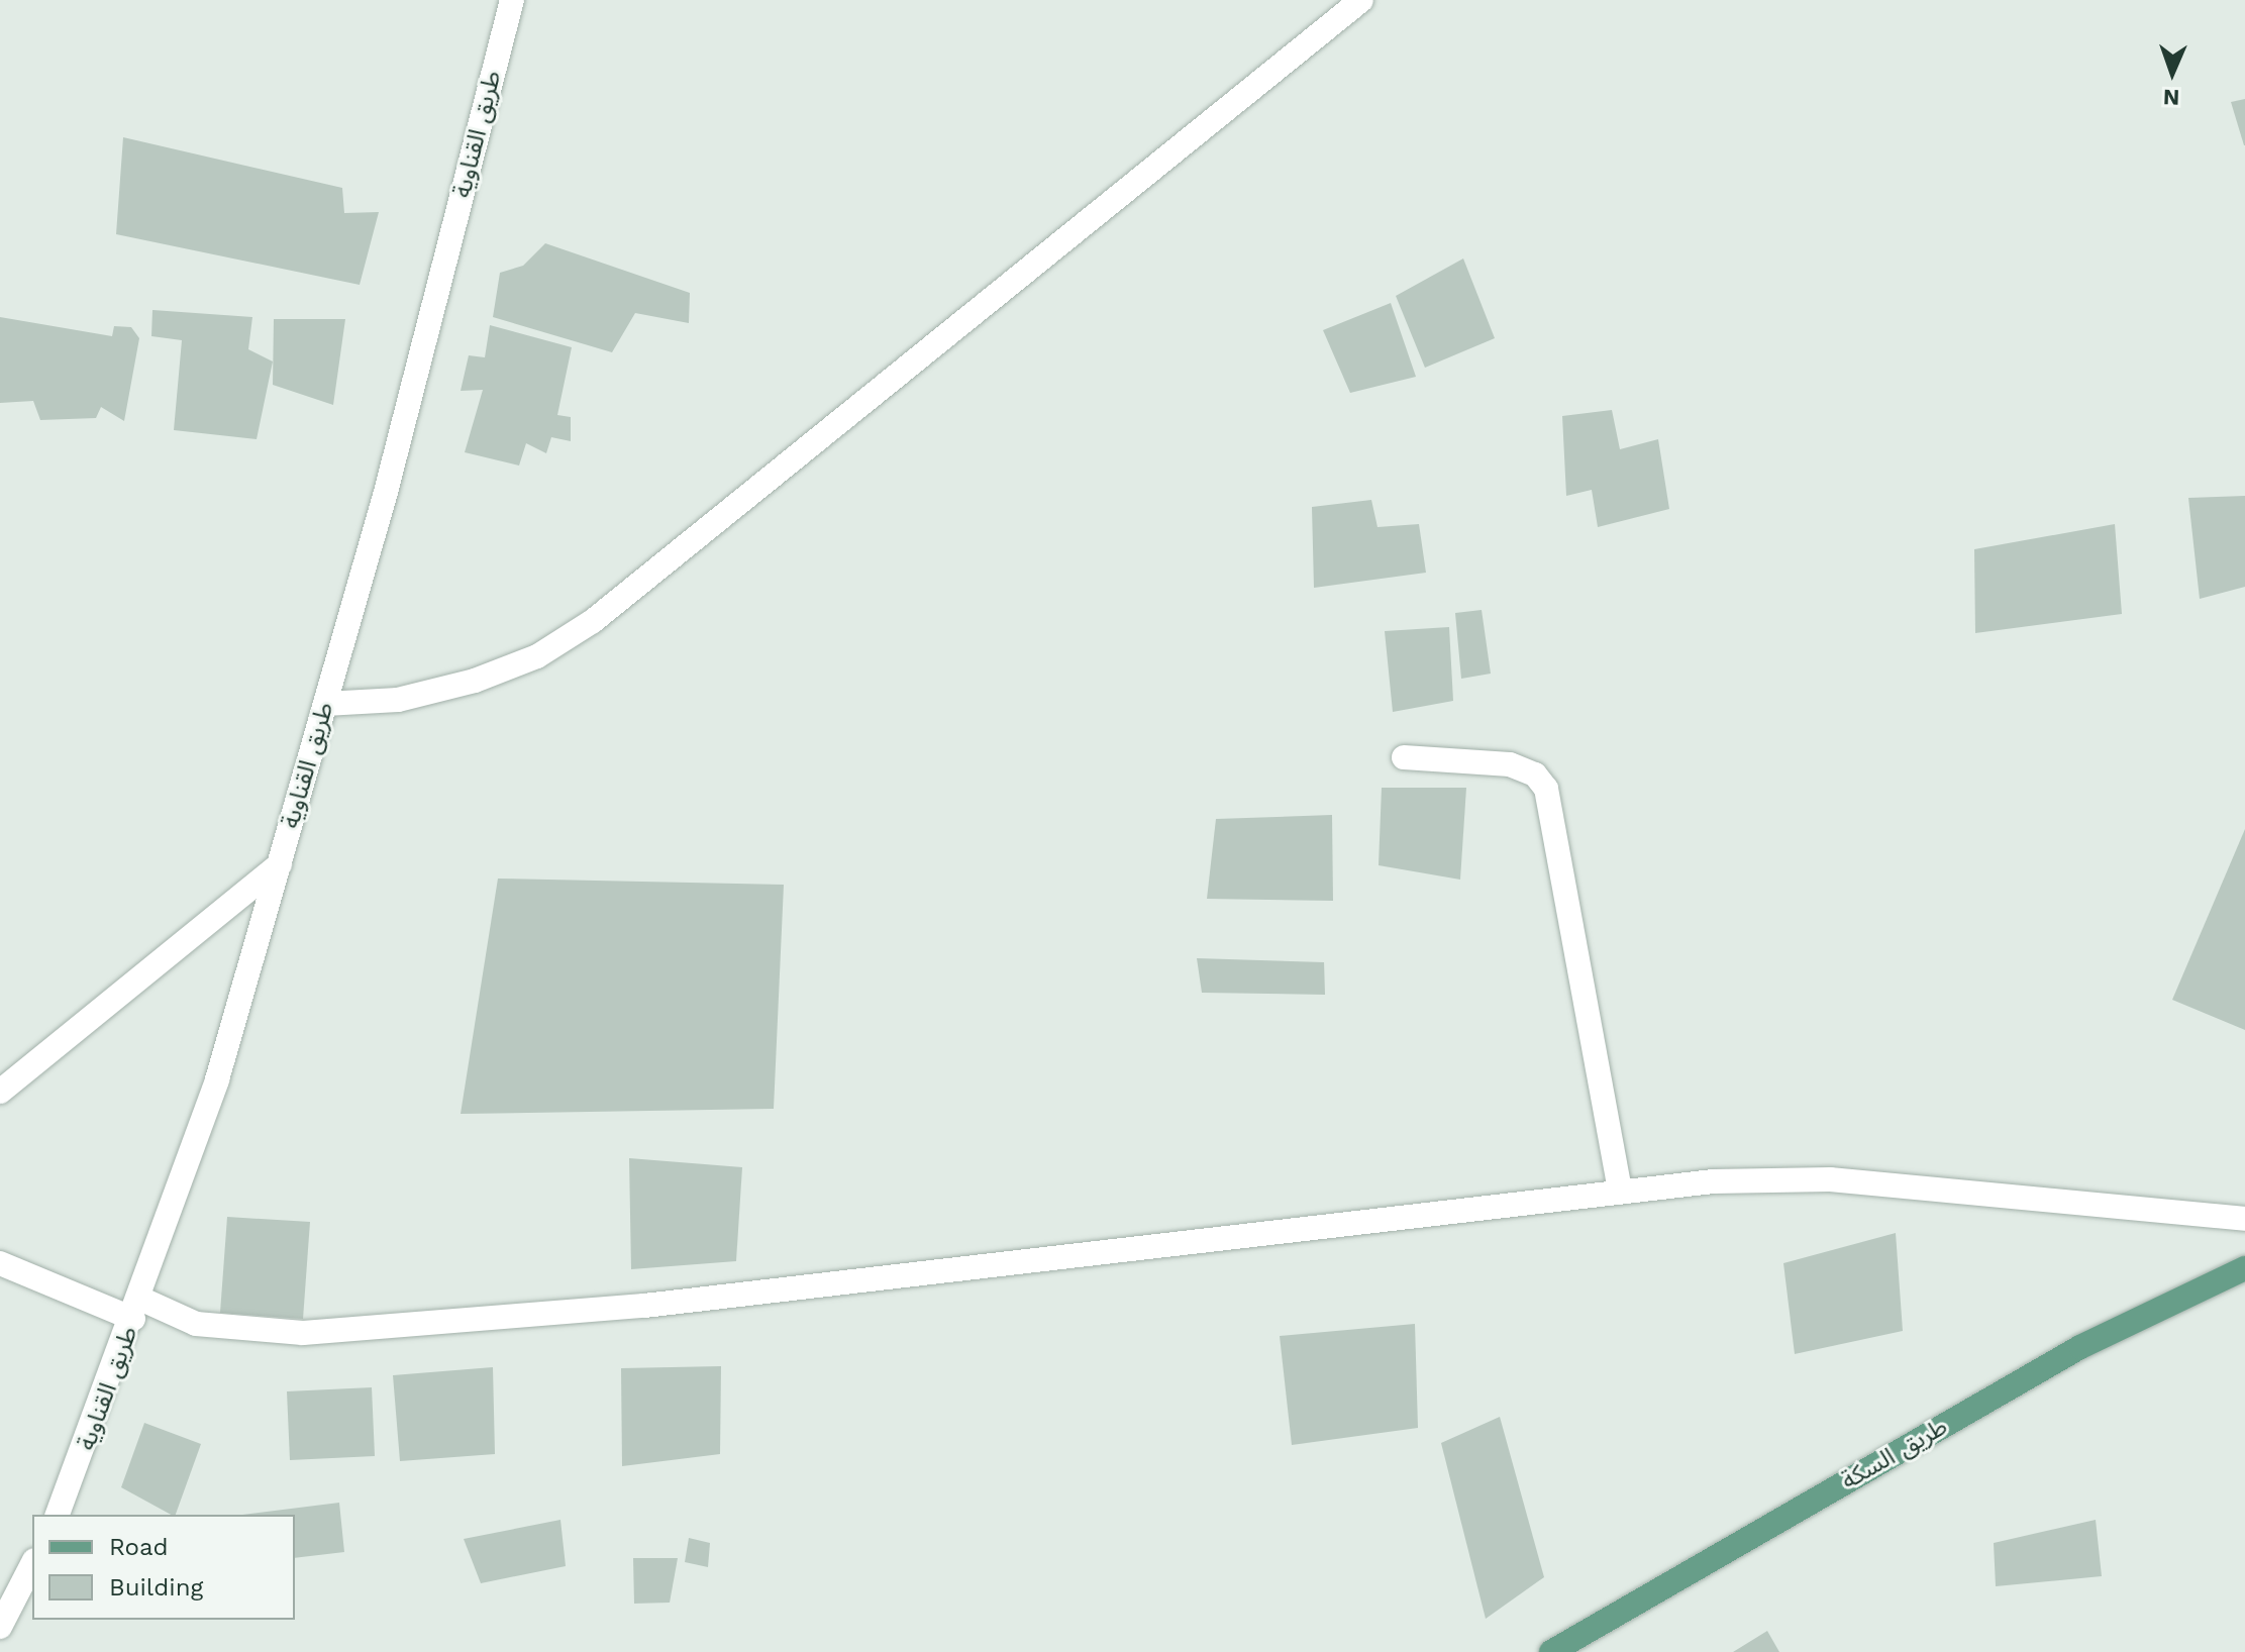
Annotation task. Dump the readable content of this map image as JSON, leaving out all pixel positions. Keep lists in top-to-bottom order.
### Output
{
  "streets": {
    "main road": ["طريق السكة"],
    "street": ["طريق القناوية"]
  },
  "legend": ["Road", "Building"],
  "north": "bottom"
}
